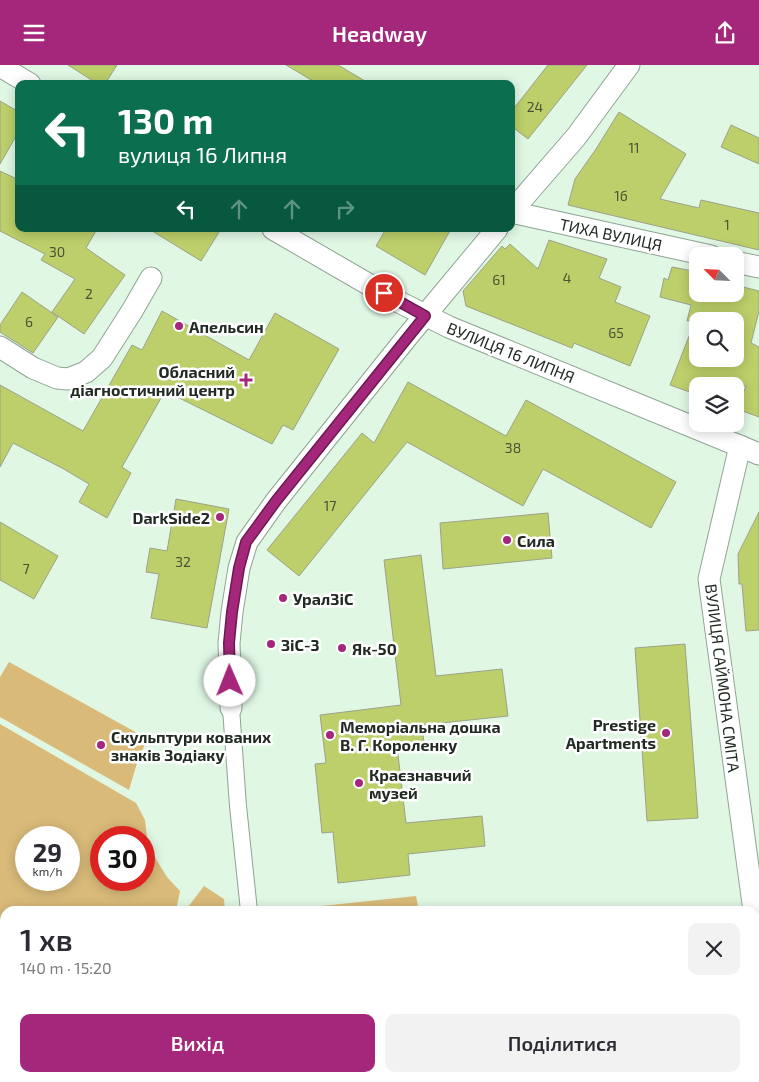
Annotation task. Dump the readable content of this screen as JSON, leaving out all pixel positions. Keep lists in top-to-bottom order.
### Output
{
  "streets": {
    "street": ["ТИХА ВУЛИЦЯ", "ВУЛИЦЯ 16 ЛИПНЯ", "ВУЛИЦЯ САЙМОНА СМІТА"]
  },
  "crossings": [
    ["ВУЛИЦЯ 16 ЛИПНЯ", "ВУЛИЦЯ САЙМОНА СМІТА"]
  ],
  "places": {
    "other": [
      "Апельсин",
      "DarkSide2",
      "Сила",
      "УралЗіС",
      "ЗіС-3",
      "Як-50",
      "Prestige Apartments",
      "Меморіальна дошка В. Г. Короленку",
      "Скульптури кованих знаків Зодіаку",
      "Краєзнавчий музей"
    ],
    "health": ["Обласний діагностичний центр"]
  },
  "house_numbers": [
    "24",
    "11",
    "1б",
    "1",
    "30",
    "4",
    "61",
    "2",
    "6",
    "65",
    "38",
    "17",
    "32",
    "7"
  ],
  "north": "top left",
  "page": {
    "header": "Headway",
    "turn": ["130 m", "вулиця 16 Липня"],
    "speed": "29 km/h",
    "limit": "30",
    "heading": ["1 хв", "140 m · 15:20"],
    "buttons": ["Вихід", "Поділитися"]
  }
}
